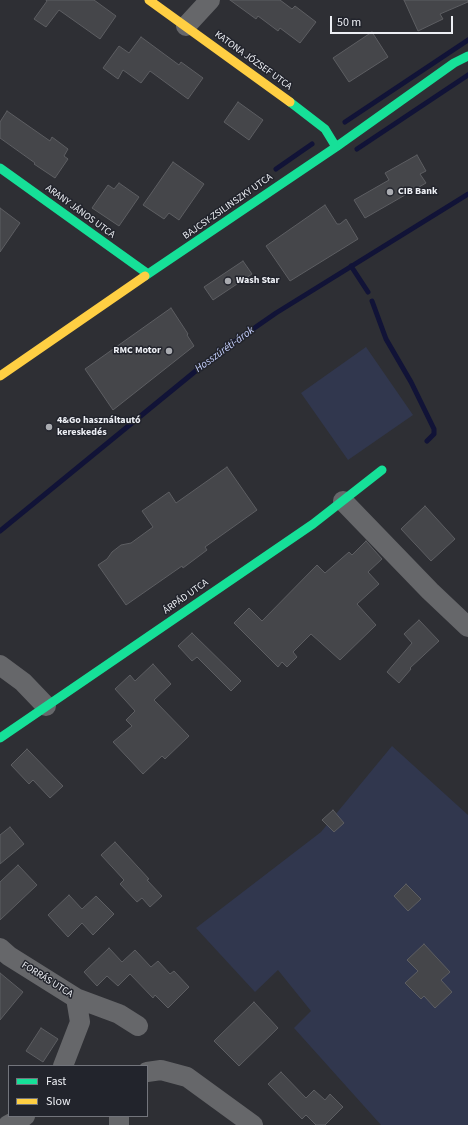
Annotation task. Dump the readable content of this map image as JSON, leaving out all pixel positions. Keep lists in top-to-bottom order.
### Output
{
  "streets": {
    "street": [
      "KATONA JÓZSEF UTCA",
      "BAJCSY-ZSILINSZKY UTCA",
      "ARANY JÁNOS UTCA",
      "ÁRPÁD UTCA",
      "FORRÁS UTCA"
    ]
  },
  "crossings": [
    ["KATONA JÓZSEF UTCA", "BAJCSY-ZSILINSZKY UTCA"],
    ["BAJCSY-ZSILINSZKY UTCA", "ARANY JÁNOS UTCA"]
  ],
  "water": ["Hosszúréti-árok"],
  "places": [
    "CIB Bank",
    "Wash Star",
    "RMC Motor",
    "4&Go használtautó kereskedés"
  ],
  "legend": ["Fast", "Slow"],
  "scale_bar": "50 m"
}
